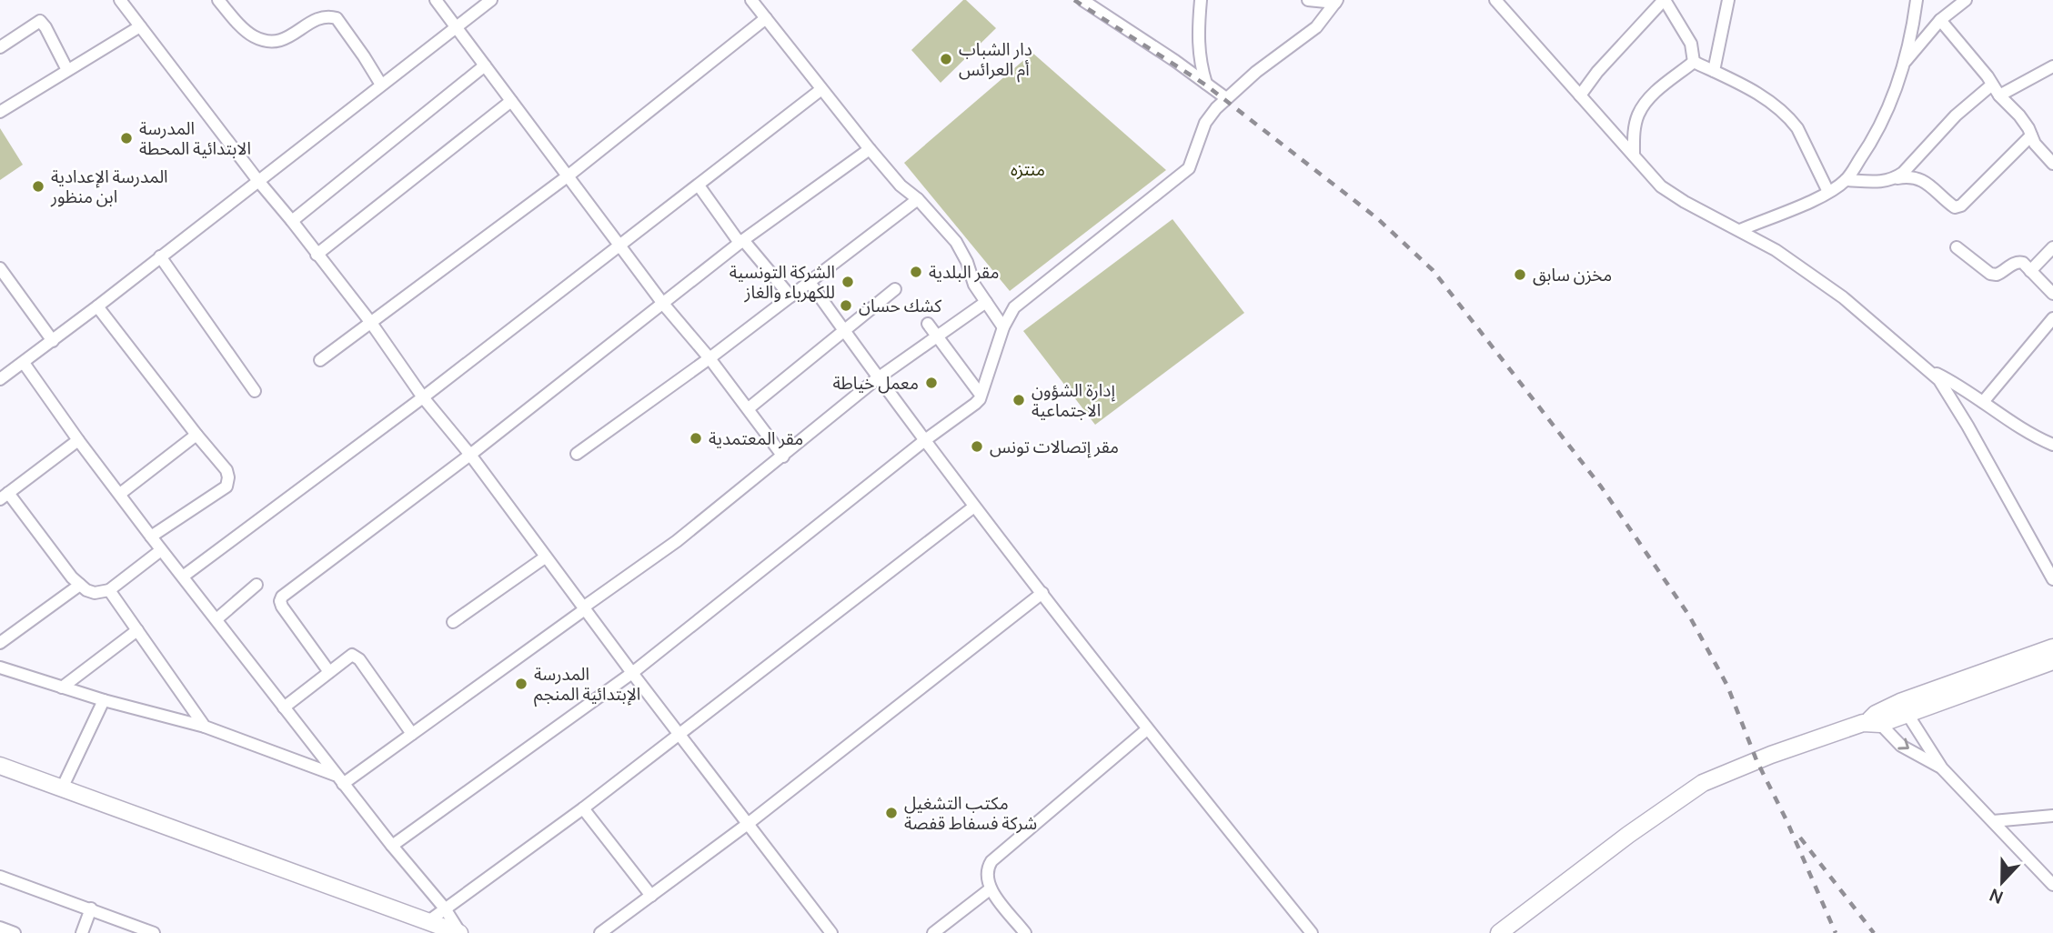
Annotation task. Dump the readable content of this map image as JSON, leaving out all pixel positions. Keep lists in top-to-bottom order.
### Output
{
  "parks": ["منتزه"],
  "places": [
    "دار الشباب أم العرائس",
    "المدرسة الابتدائية المحطة",
    "المدرسة الإعدادية ابن منظور",
    "مقر البلدية",
    "مخزن سابق",
    "الشركة التونسية للكهرباء والغاز",
    "كشك حسان",
    "معمل خياطة",
    "إدارة الشؤون الاجتماعية",
    "مقر المعتمدية",
    "مقر إتصالات تونس",
    "المدرسة الإبتدائية المنجم",
    "مكتب التشغيل شركة فسفاط قفصة"
  ],
  "north": "bottom"
}
